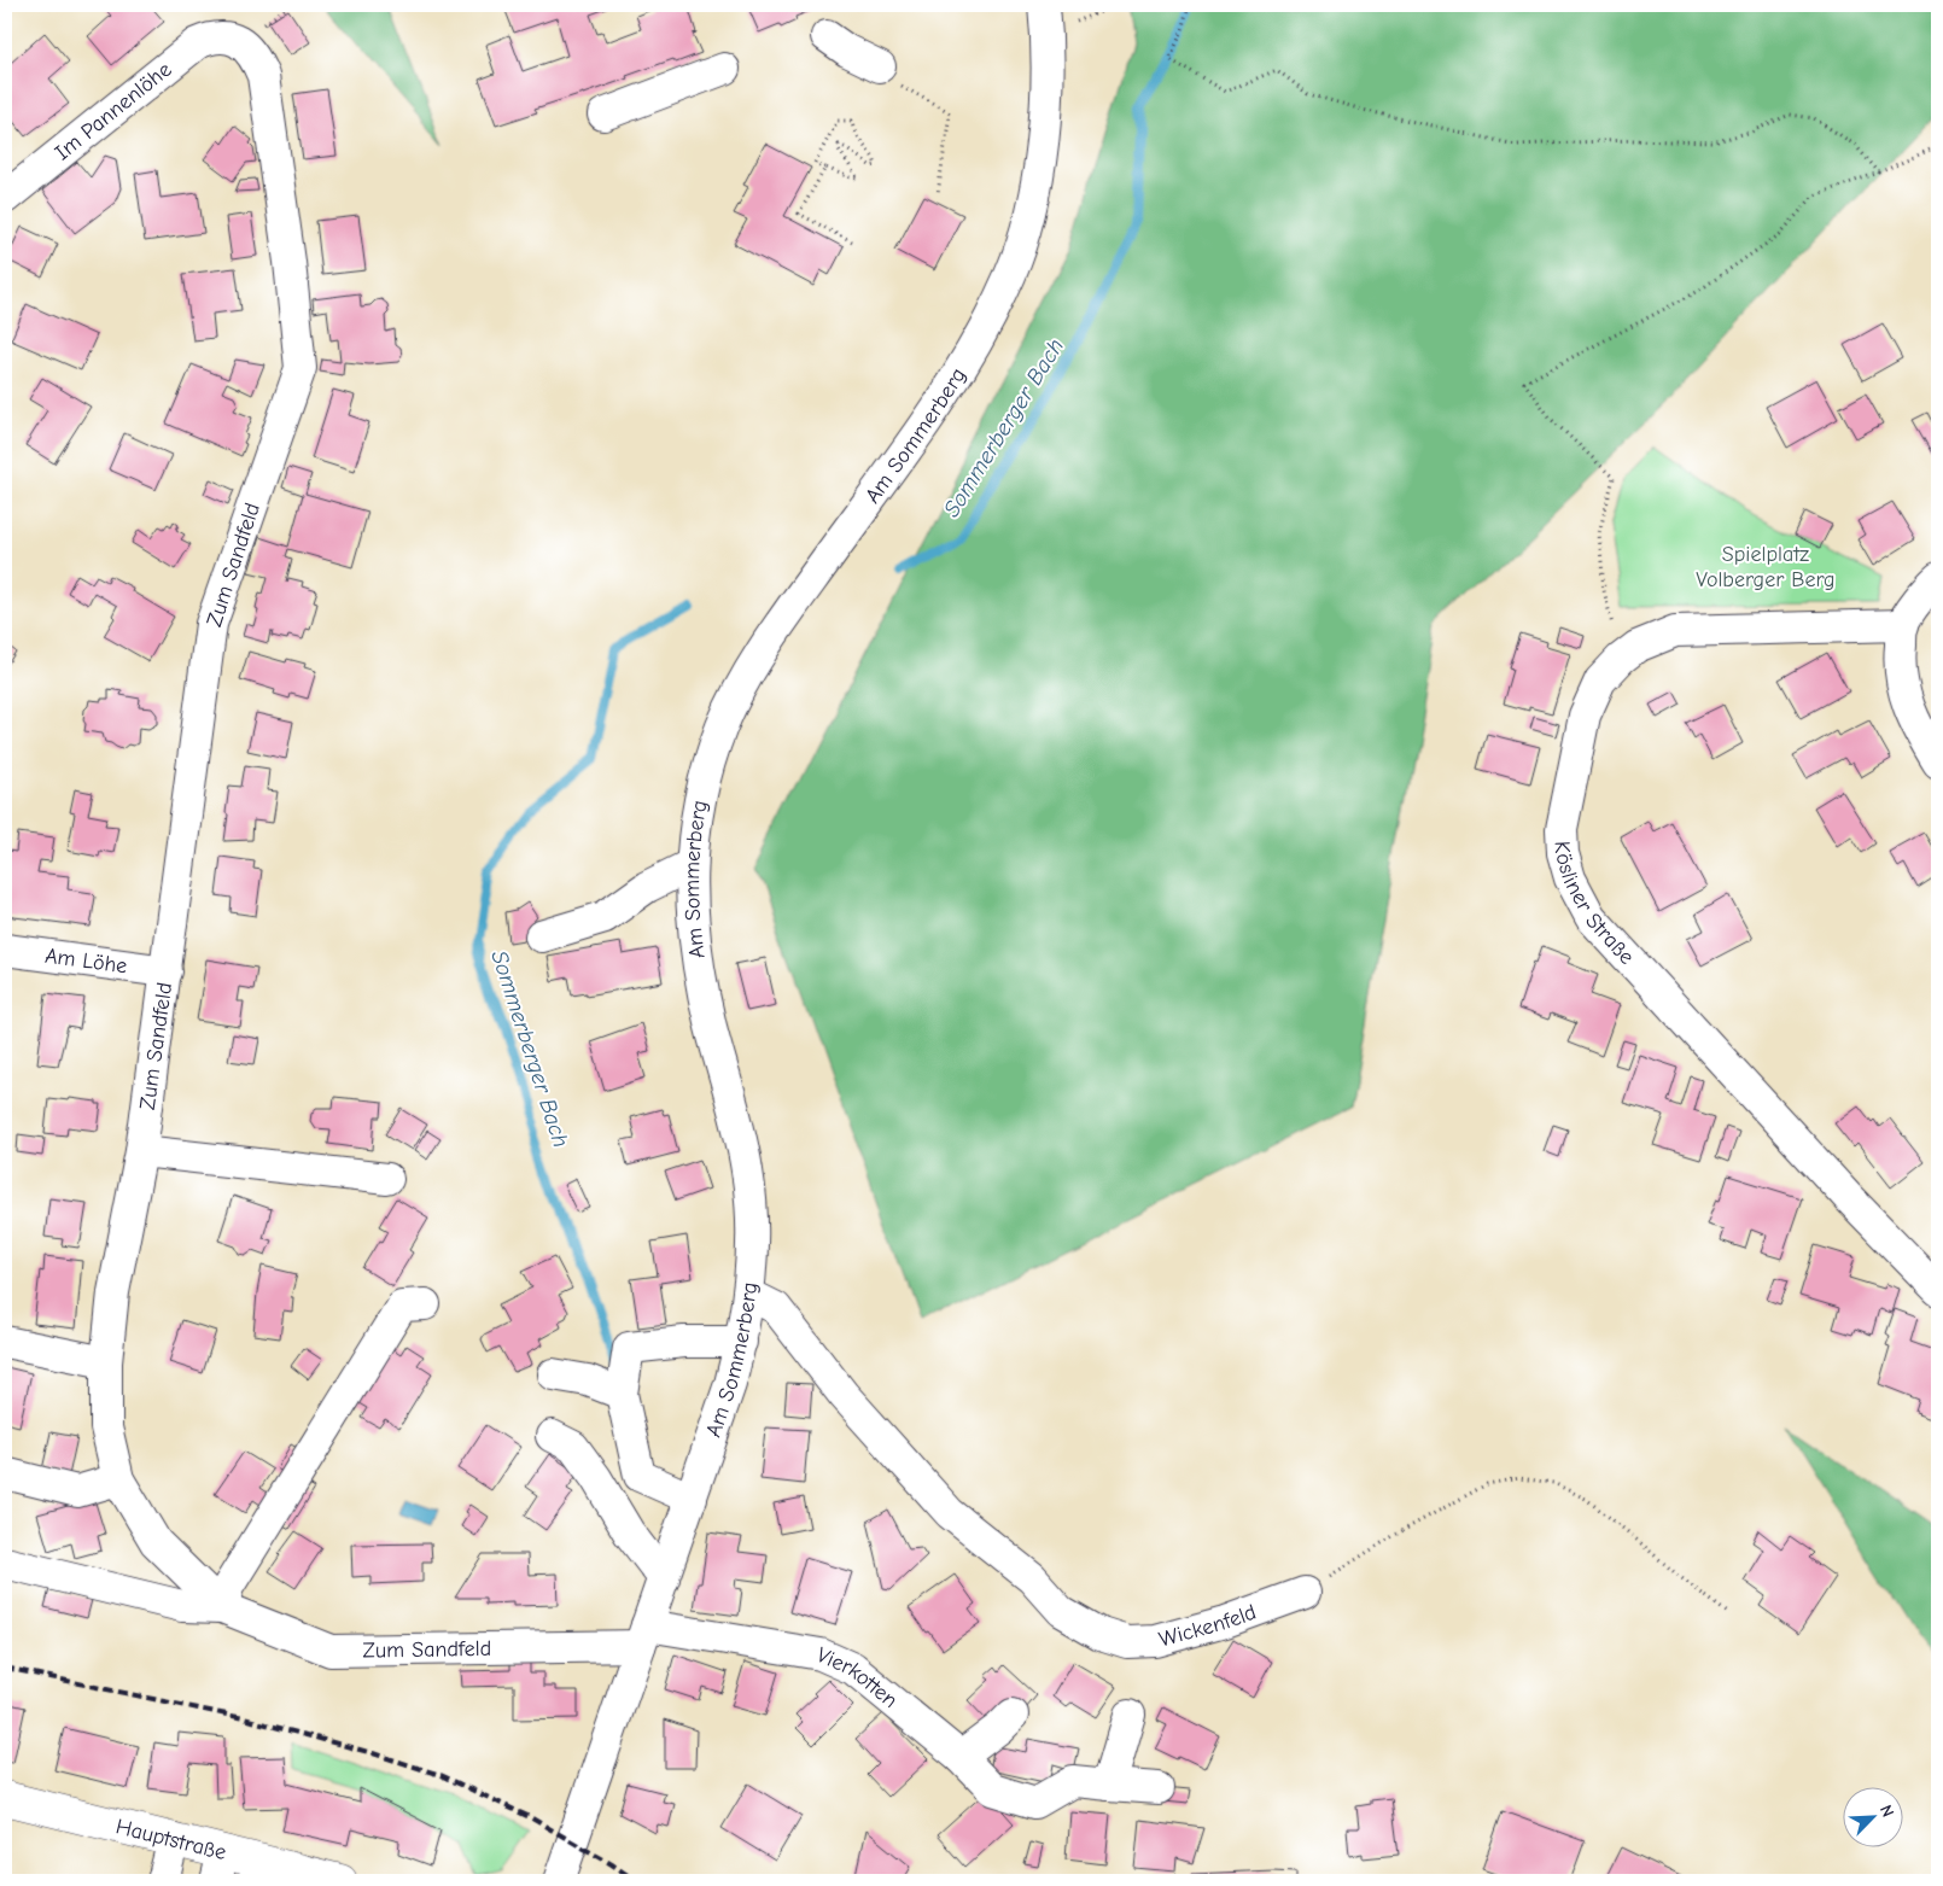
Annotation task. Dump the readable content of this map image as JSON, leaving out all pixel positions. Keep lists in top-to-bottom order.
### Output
{
  "streets": {
    "main road": ["Hauptstraße"],
    "street": [
      "Im Pannenlöhe",
      "Am Sommerberg",
      "Zum Sandfeld",
      "Kösliner Straße",
      "Am Löhe",
      "Wickenfeld",
      "Vierkotten"
    ]
  },
  "crossings": [
    ["Im Pannenlöhe", "Zum Sandfeld"],
    ["Am Sommerberg", "Zum Sandfeld"],
    ["Am Sommerberg", "Wickenfeld"],
    ["Am Sommerberg", "Vierkotten"],
    ["Zum Sandfeld", "Am Löhe"],
    ["Zum Sandfeld", "Vierkotten"]
  ],
  "water": ["Sommerberger Bach"],
  "parks": ["Spielplatz Volberger Berg"],
  "north": "top right"
}
